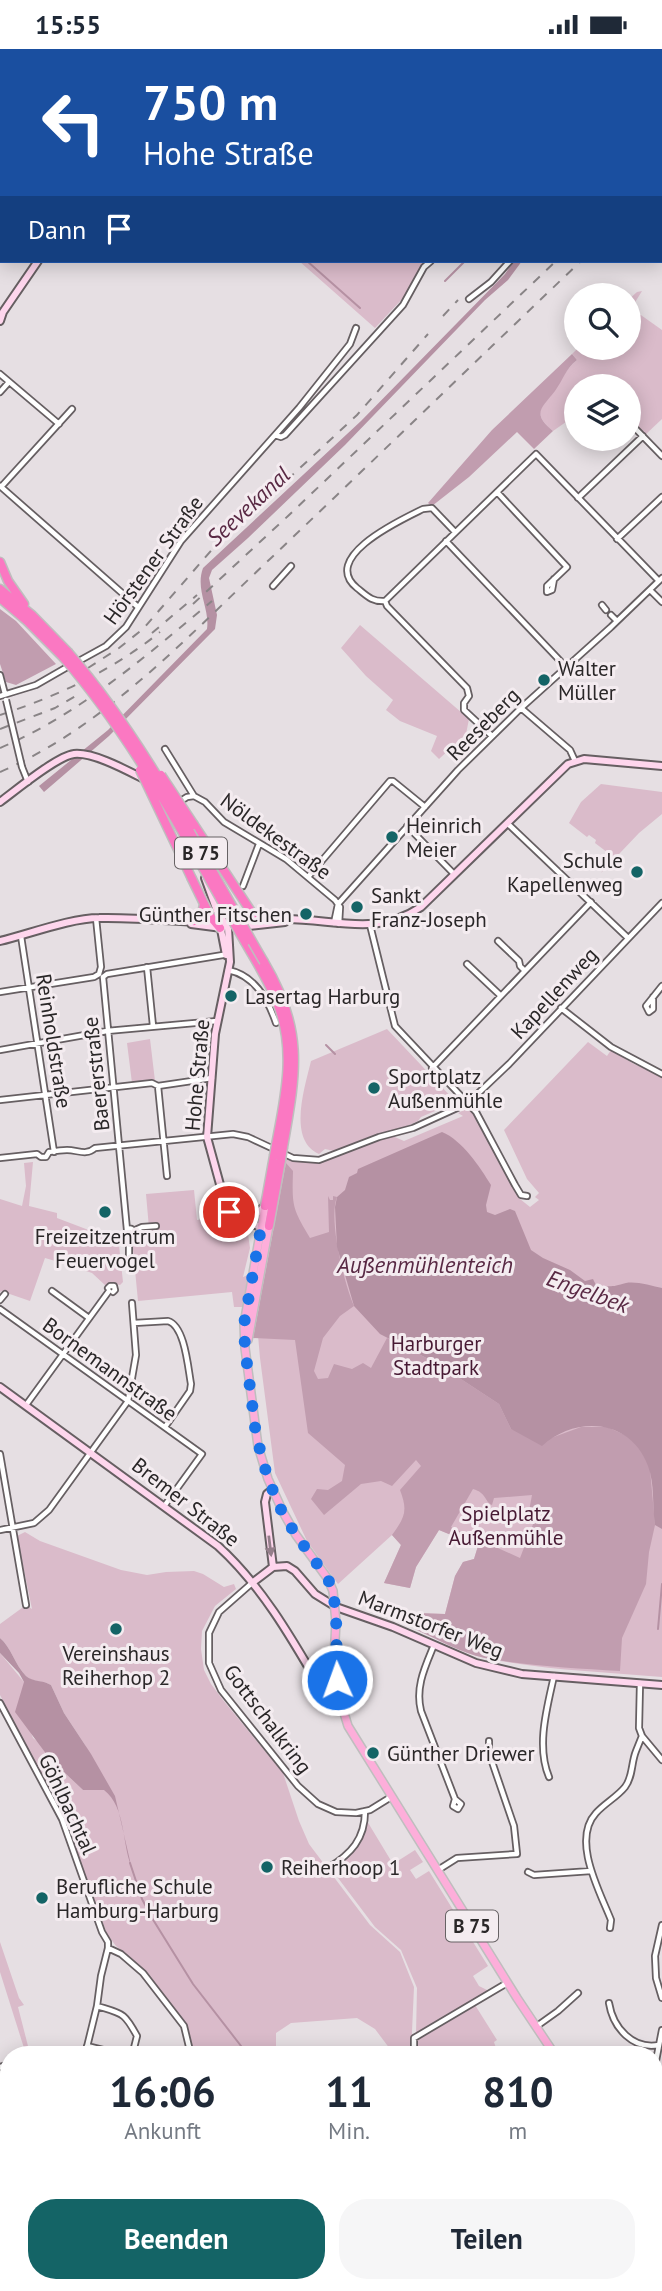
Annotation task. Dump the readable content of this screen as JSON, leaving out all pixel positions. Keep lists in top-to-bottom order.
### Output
{
  "streets": {
    "highway": ["B 75"],
    "main road": ["Hohe Straße", "Bremer Straße", "Marmstorfer Weg"],
    "street": [
      "Hörstener Straße",
      "Reeseberg",
      "Nöldekestraße",
      "Kapellenweg",
      "Reinholdstraße",
      "Baererstraße",
      "Bornemannstraße",
      "Gottschalkring",
      "Göhlbachtal"
    ]
  },
  "crossings": [
    ["Reeseberg", "Nöldekestraße"],
    ["Nöldekestraße", "Hohe Straße"],
    ["B 75", "Hohe Straße"],
    ["B 75", "Bremer Straße"],
    ["Kapellenweg", "Hohe Straße"],
    ["Bornemannstraße", "Bremer Straße"],
    ["Bremer Straße", "Gottschalkring"]
  ],
  "water": ["Seevekanal", "Außenmühlenteich", "Engelbek"],
  "parks": ["Harburger Stadtpark", "Spielplatz Außenmühle"],
  "places": [
    "Walter Müller",
    "Heinrich Meier",
    "Schule Kapellenweg",
    "Sankt Franz-Joseph",
    "Günther Fitschen",
    "Lasertag Harburg",
    "Sportplatz Außenmühle",
    "Freizeitzentrum Feuervogel",
    "Vereinshaus Reiherhop 2",
    "Günther Driewer",
    "Reiherhoop 1",
    "Berufliche Schule Hamburg-Harburg"
  ],
  "page": {
    "status": "15:55",
    "turn": ["750 m", "Hohe Straße"],
    "then": "Dann",
    "eta": [
      "16:06",
      "Ankunft",
      "11",
      "Min.",
      "810",
      "m"
    ],
    "buttons": ["Beenden", "Teilen"]
  }
}
